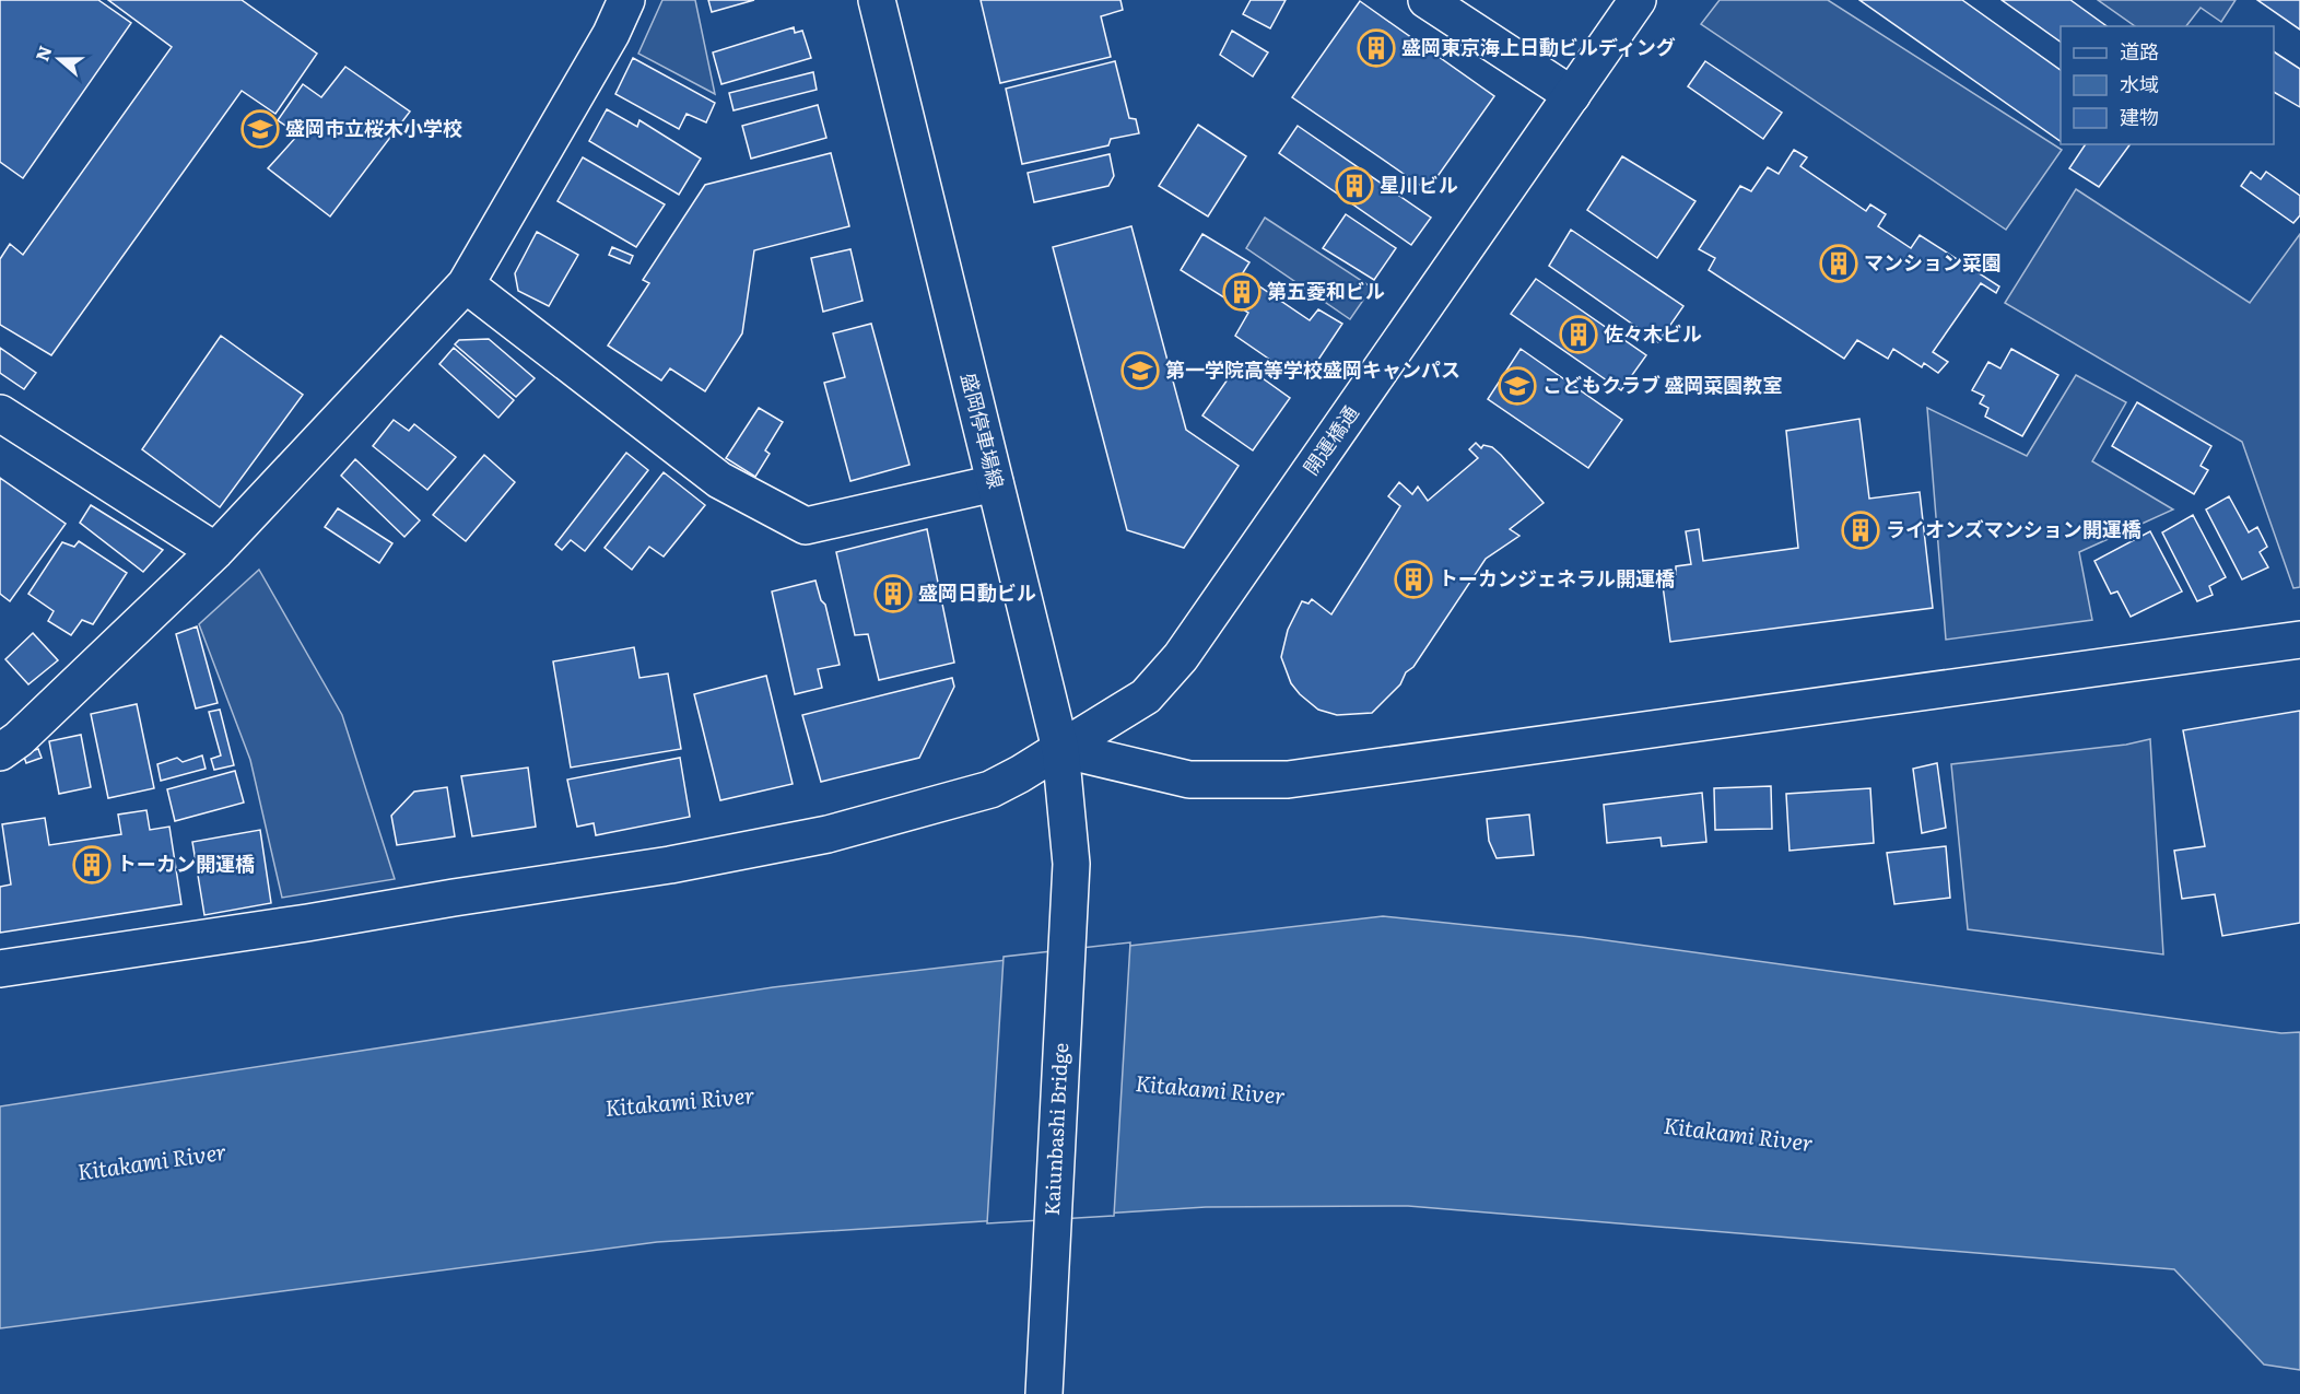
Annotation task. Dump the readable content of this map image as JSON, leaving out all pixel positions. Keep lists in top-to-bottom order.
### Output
{
  "streets": {
    "street": ["盛岡停車場線", "開運橋通", "Kaiunbashi Bridge"]
  },
  "crossings": [
    ["盛岡停車場線", "開運橋通"],
    ["盛岡停車場線", "Kaiunbashi Bridge"]
  ],
  "water": ["Kitakami River"],
  "places": {
    "building": [
      "盛岡東京海上日動ビルディング",
      "星川ビル",
      "マンション菜園",
      "第五菱和ビル",
      "佐々木ビル",
      "ライオンズマンション開運橋",
      "トーカンジェネラル開運橋",
      "盛岡日動ビル",
      "トーカン開運橋"
    ],
    "school or university": ["盛岡市立桜木小学校", "第一学院高等学校盛岡キャンパス", "こどもクラブ 盛岡菜園教室"]
  },
  "legend": ["道路", "水域", "建物"],
  "north": "left"
}
